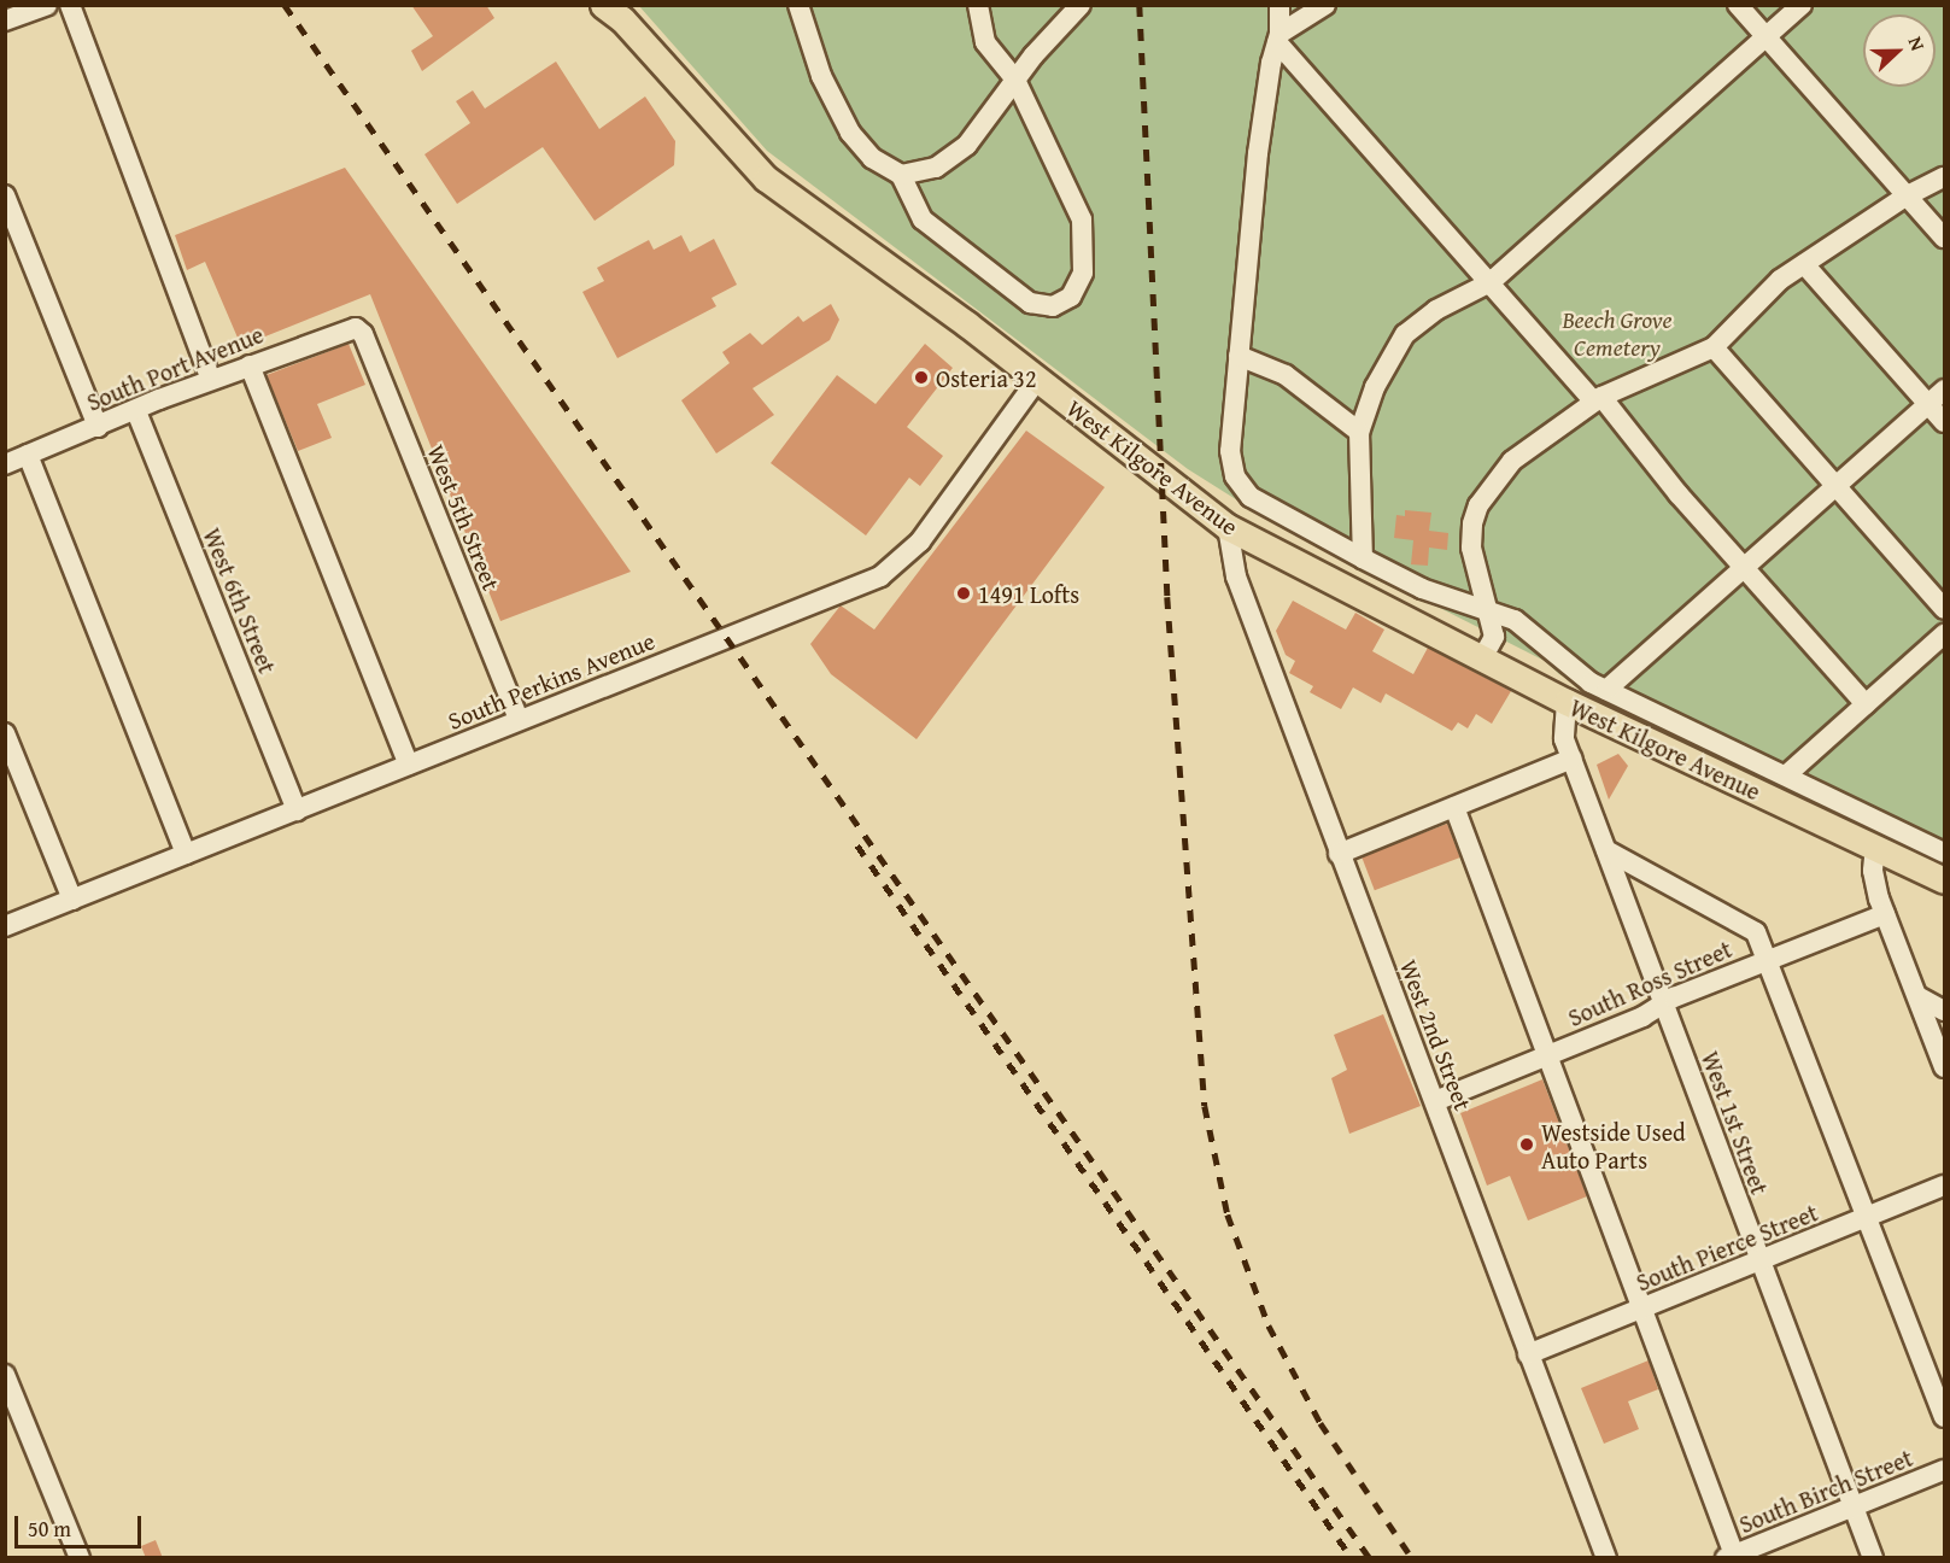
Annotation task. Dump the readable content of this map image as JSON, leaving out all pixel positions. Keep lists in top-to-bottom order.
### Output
{
  "streets": {
    "main road": ["West Kilgore Avenue"],
    "street": [
      "South Port Avenue",
      "West 5th Street",
      "West 6th Street",
      "South Perkins Avenue",
      "South Ross Street",
      "West 2nd Street",
      "West 1st Street",
      "South Pierce Street",
      "South Birch Street"
    ]
  },
  "crossings": [
    ["South Port Avenue", "West 5th Street"],
    ["South Port Avenue", "West 6th Street"],
    ["West Kilgore Avenue", "South Perkins Avenue"],
    ["West Kilgore Avenue", "West 2nd Street"],
    ["West Kilgore Avenue", "West 1st Street"],
    ["West 5th Street", "South Perkins Avenue"],
    ["West 6th Street", "South Perkins Avenue"],
    ["South Ross Street", "West 2nd Street"],
    ["South Ross Street", "West 1st Street"],
    ["West 2nd Street", "South Pierce Street"],
    ["West 1st Street", "South Pierce Street"],
    ["West 1st Street", "South Birch Street"]
  ],
  "parks": ["Beech Grove Cemetery"],
  "places": ["Osteria 32", "1491 Lofts", "Westside Used Auto Parts"],
  "scale_bar": "50 m",
  "north": "right"
}
